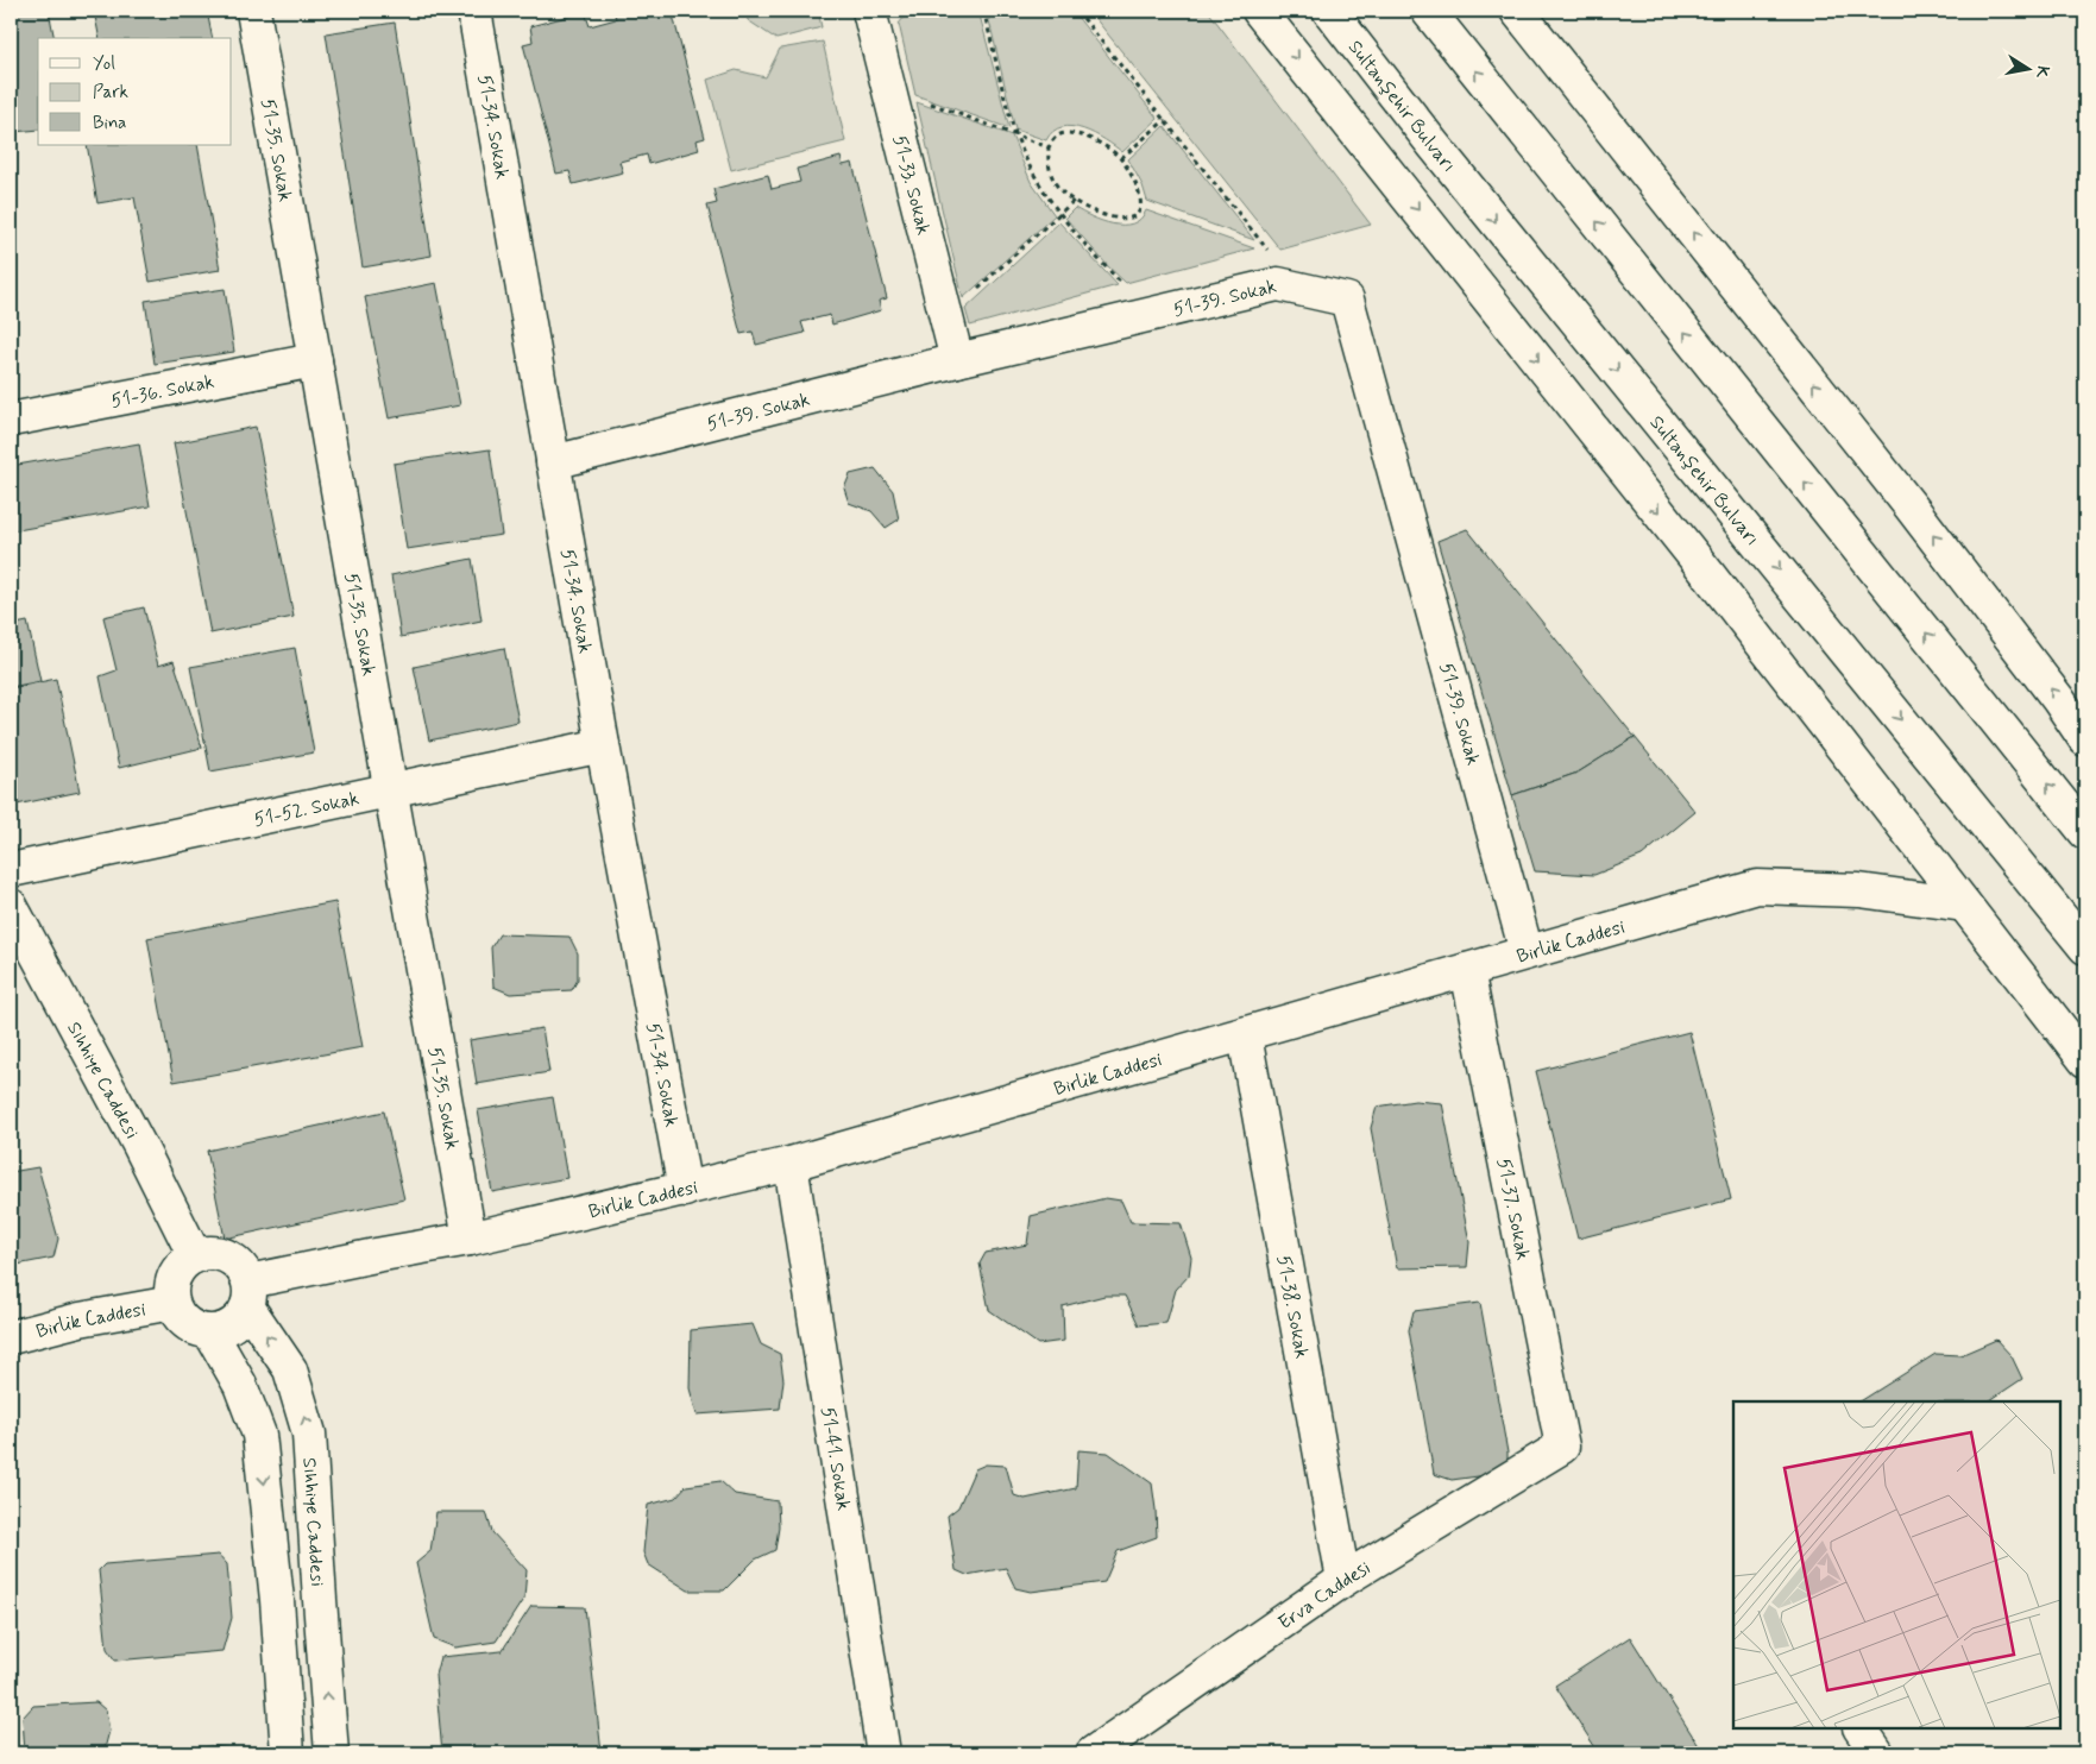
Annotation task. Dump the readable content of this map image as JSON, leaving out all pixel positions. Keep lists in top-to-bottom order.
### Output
{
  "streets": {
    "main road": [
      "Sultanşehir Bulvarı",
      "51-34. Sokak",
      "51-35. Sokak",
      "51-33. Sokak",
      "51-39. Sokak",
      "51-36. Sokak",
      "51-52. Sokak",
      "Birlik Caddesi",
      "Sıhhiye Caddesi",
      "51-37. Sokak",
      "51-38. Sokak",
      "51-41. Sokak",
      "Erva Caddesi"
    ]
  },
  "crossings": [
    ["51-34. Sokak", "51-39. Sokak"],
    ["51-34. Sokak", "51-52. Sokak"],
    ["51-34. Sokak", "Birlik Caddesi"],
    ["51-35. Sokak", "51-36. Sokak"],
    ["51-35. Sokak", "51-52. Sokak"],
    ["51-35. Sokak", "Birlik Caddesi"],
    ["51-33. Sokak", "51-39. Sokak"],
    ["51-39. Sokak", "Birlik Caddesi"],
    ["Birlik Caddesi", "Sıhhiye Caddesi"],
    ["Birlik Caddesi", "51-37. Sokak"],
    ["Birlik Caddesi", "51-38. Sokak"],
    ["Birlik Caddesi", "51-41. Sokak"],
    ["51-37. Sokak", "Erva Caddesi"],
    ["51-38. Sokak", "Erva Caddesi"]
  ],
  "legend": ["Yol", "Park", "Bina"],
  "north": "right"
}
